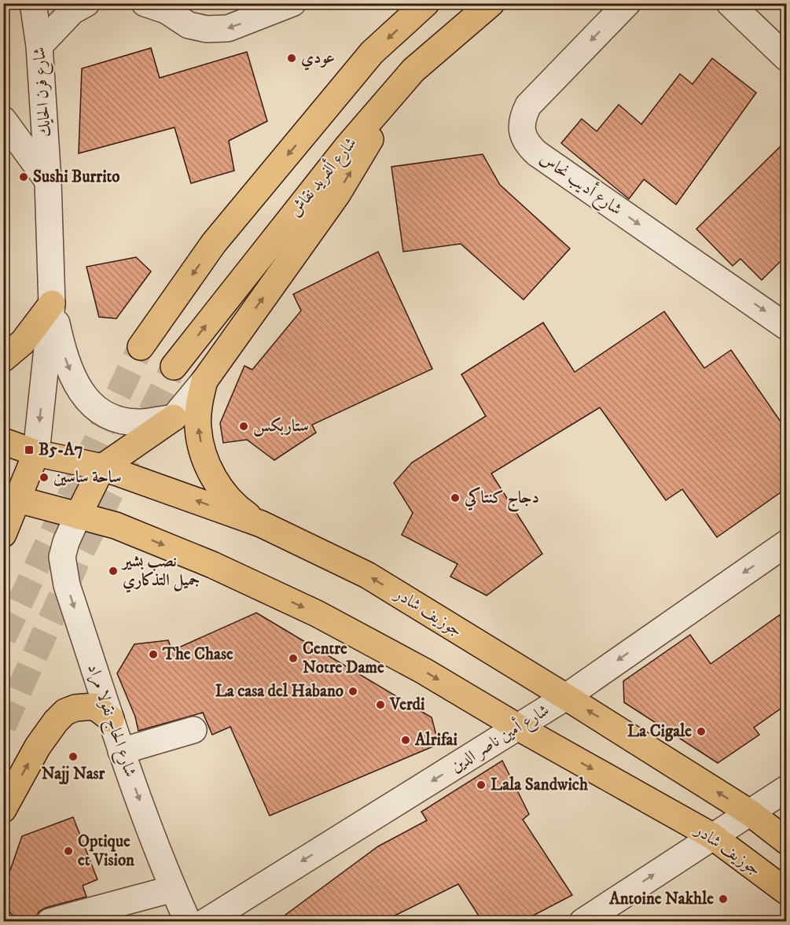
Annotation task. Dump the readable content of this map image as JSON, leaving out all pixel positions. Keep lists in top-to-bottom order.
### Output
{
  "streets": {
    "main road": ["شارع ألفريد نقاش", "جوزيف شادر"],
    "street": [
      "شارع فرن الحايك",
      "شارع أديب نحاس",
      "شارع الحاج نقولا مراد",
      "شارع أمين ناصر الدين"
    ]
  },
  "crossings": [
    ["جوزيف شادر", "شارع الحاج نقولا مراد"],
    ["جوزيف شادر", "شارع أمين ناصر الدين"]
  ],
  "one_way": ["شارع الحاج نقولا مراد"],
  "places": {
    "other": [
      "عودي",
      "Sushi Burrito",
      "ستاربكس",
      "ساحة ساسين",
      "دجاج كنتاكي",
      "نصب بشير جميل التذكاري",
      "The Chase",
      "Centre Notre Dame",
      "La casa del Habano",
      "Verdi",
      "La Cigale",
      "Alrifai",
      "Najj Nasr",
      "Lala Sandwich",
      "Optique et Vision",
      "Antoine Nakhle"
    ],
    "transit": ["B5-A7"]
  }
}
